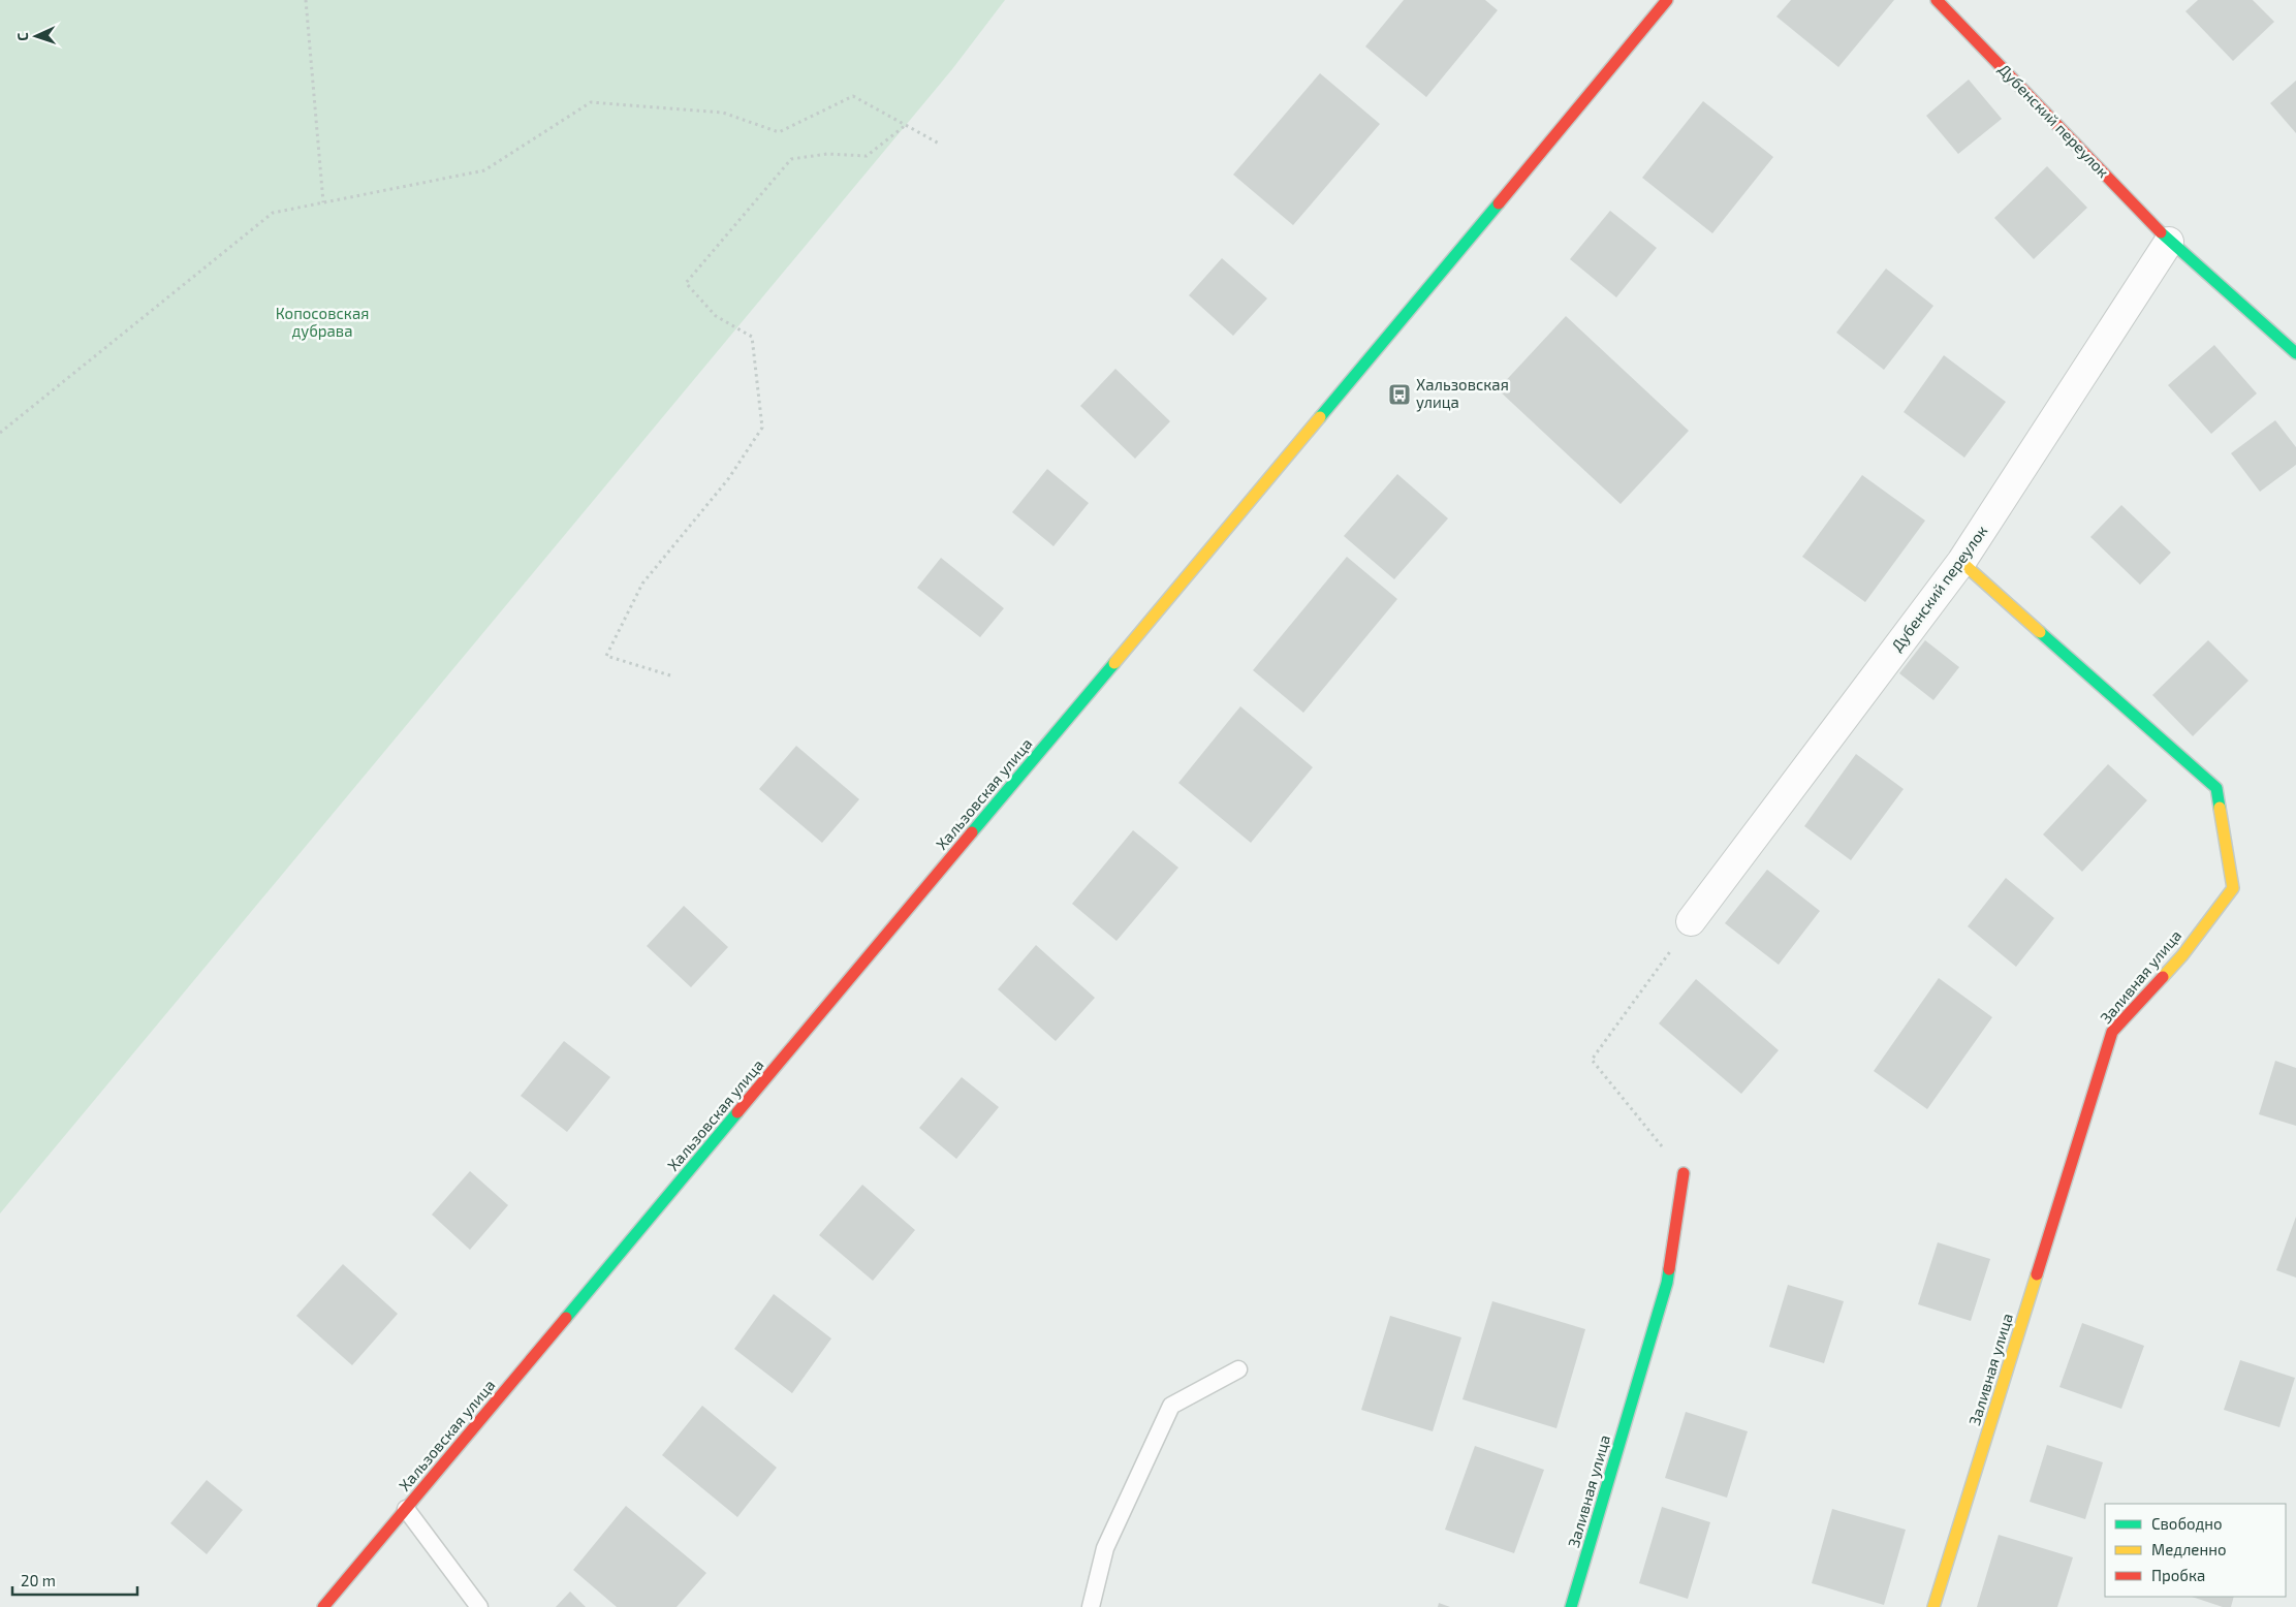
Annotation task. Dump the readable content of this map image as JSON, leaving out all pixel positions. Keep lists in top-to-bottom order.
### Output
{
  "streets": {
    "street": ["Дубенский переулок", "Хальзовская улица", "Заливная улица"]
  },
  "crossings": [
    ["Дубенский переулок", "Заливная улица"]
  ],
  "parks": ["Копосовская дубрава"],
  "places": {
    "bus stop": ["Хальзовская улица"]
  },
  "legend": ["Свободно", "Медленно", "Пробка"],
  "scale_bar": "20 m",
  "north": "left"
}
